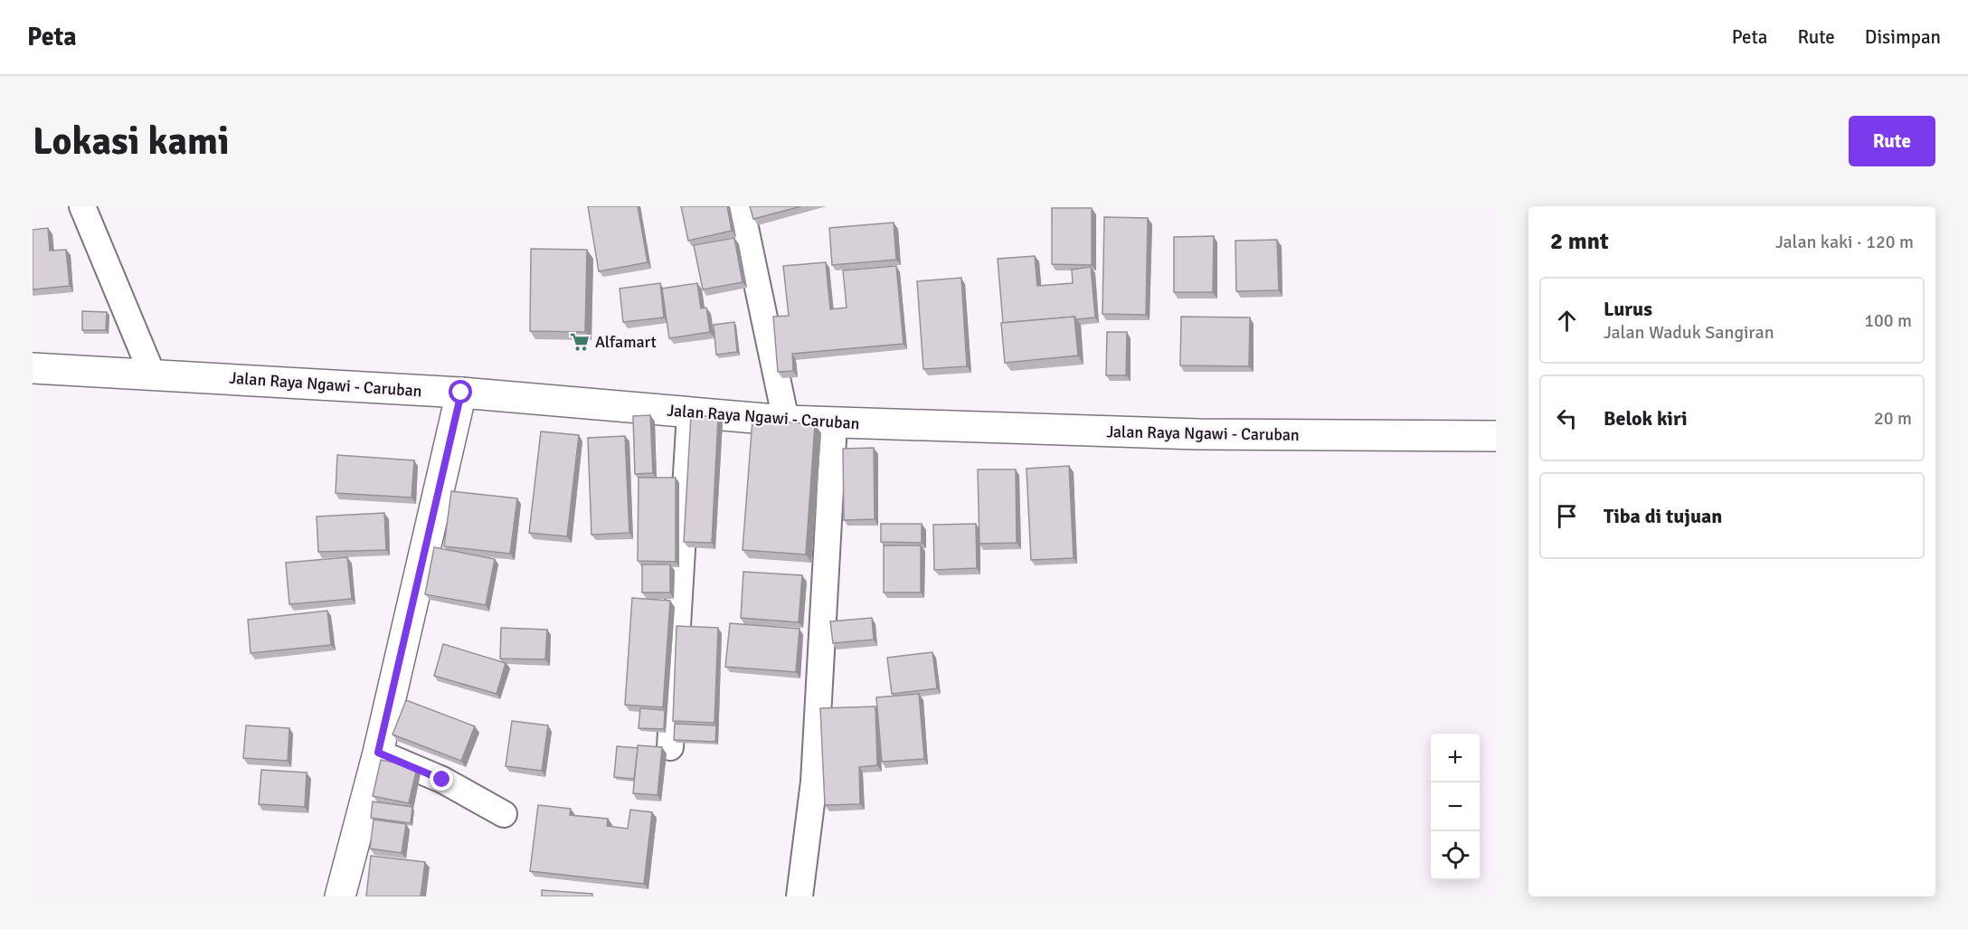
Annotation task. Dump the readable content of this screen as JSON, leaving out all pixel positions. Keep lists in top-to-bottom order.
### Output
{
  "streets": {
    "main road": ["Jalan Raya Ngawi - Caruban"]
  },
  "places": {
    "supermarket": ["Alfamart"]
  },
  "page": {
    "header": "Peta",
    "nav": ["Peta", "Rute", "Disimpan"],
    "buttons": "Rute",
    "title": "Lokasi kami",
    "heading": ["2 mnt", "Jalan kaki · 120 m"],
    "list": [
      ["Lurus", "Jalan Waduk Sangiran", "100 m"],
      ["Belok kiri", "20 m"],
      "Tiba di tujuan"
    ],
    "map_buttons": ["+", "−"]
  }
}
